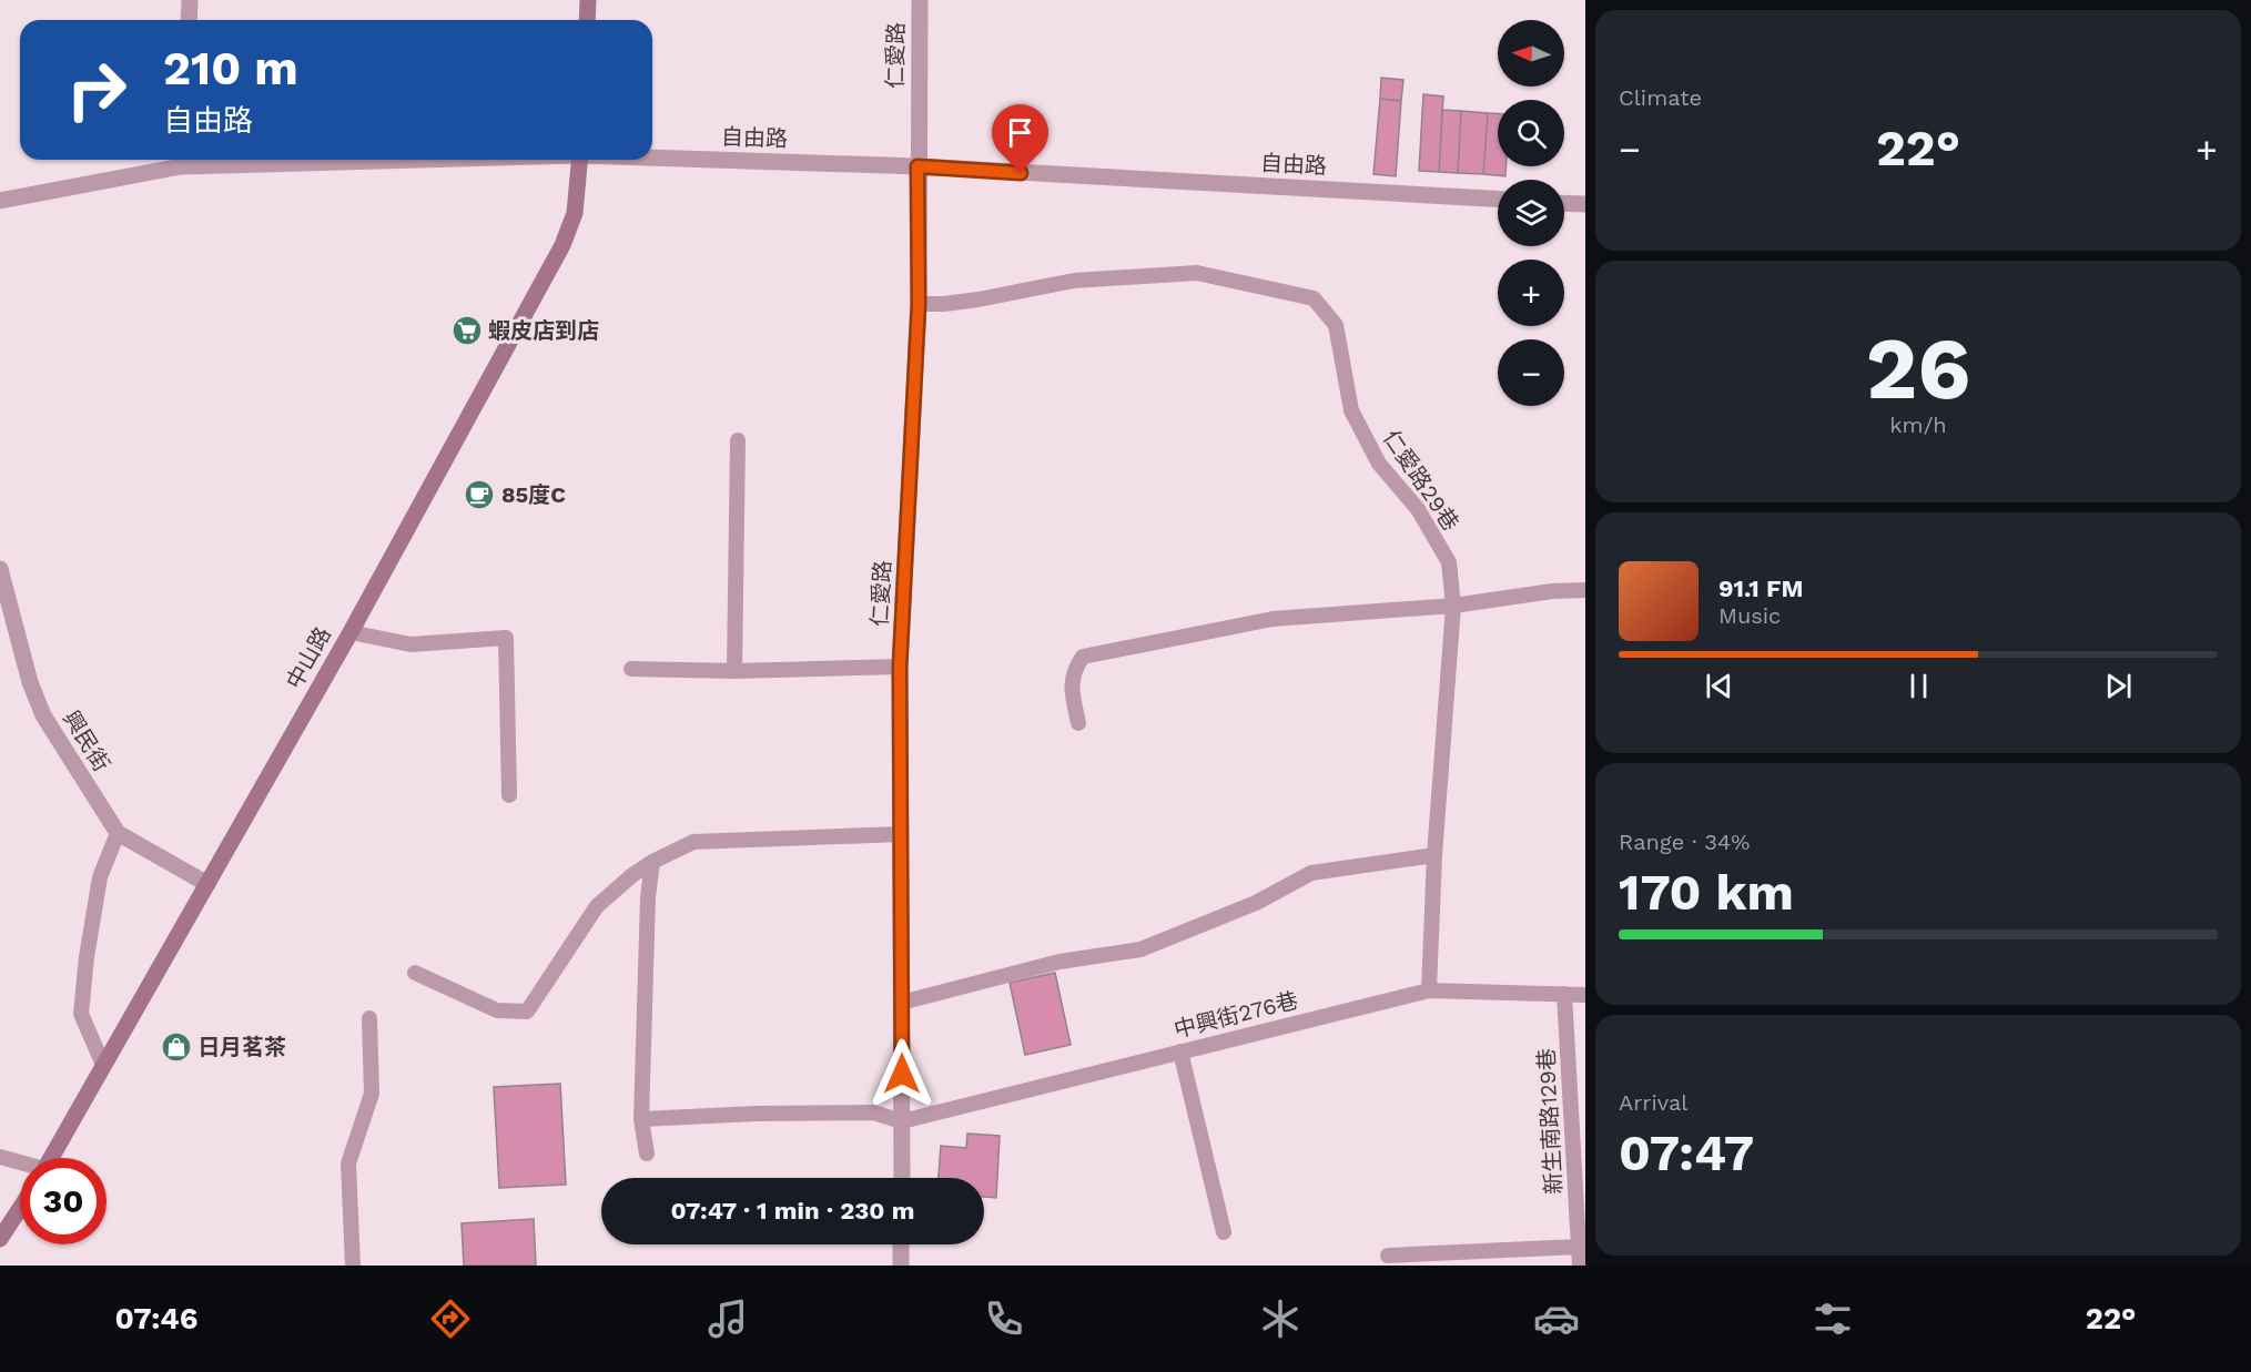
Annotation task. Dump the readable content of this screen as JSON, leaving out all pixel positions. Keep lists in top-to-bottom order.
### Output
{
  "streets": {
    "main road": ["中山路"],
    "street": ["仁愛路", "自由路", "興民街"],
    "lane": ["仁愛路29巷", "中興街276巷", "新生南路129巷"]
  },
  "crossings": [
    ["仁愛路", "自由路"],
    ["仁愛路", "仁愛路29巷"],
    ["仁愛路", "中興街276巷"],
    ["仁愛路29巷", "中興街276巷"],
    ["中山路", "興民街"],
    ["中興街276巷", "新生南路129巷"]
  ],
  "places": {
    "supermarket": ["蝦皮店到店"],
    "cafe": ["85度C"],
    "shop": ["日月茗茶"]
  },
  "north": "left",
  "page": {
    "tile": [
      "Climate",
      ["26", "km/h"],
      ["Range · 34%", "170 km"],
      ["Arrival", "07:47"]
    ],
    "map_buttons": ["+", "−"],
    "turn": ["210 m", "自由路"],
    "heat": ["−", "22°", "+"],
    "song": ["91.1 FM", "Music"],
    "limit": "30",
    "trip": "07:47 · 1 min · 230 m",
    "tabs": ["07:46", "22°"]
  }
}
